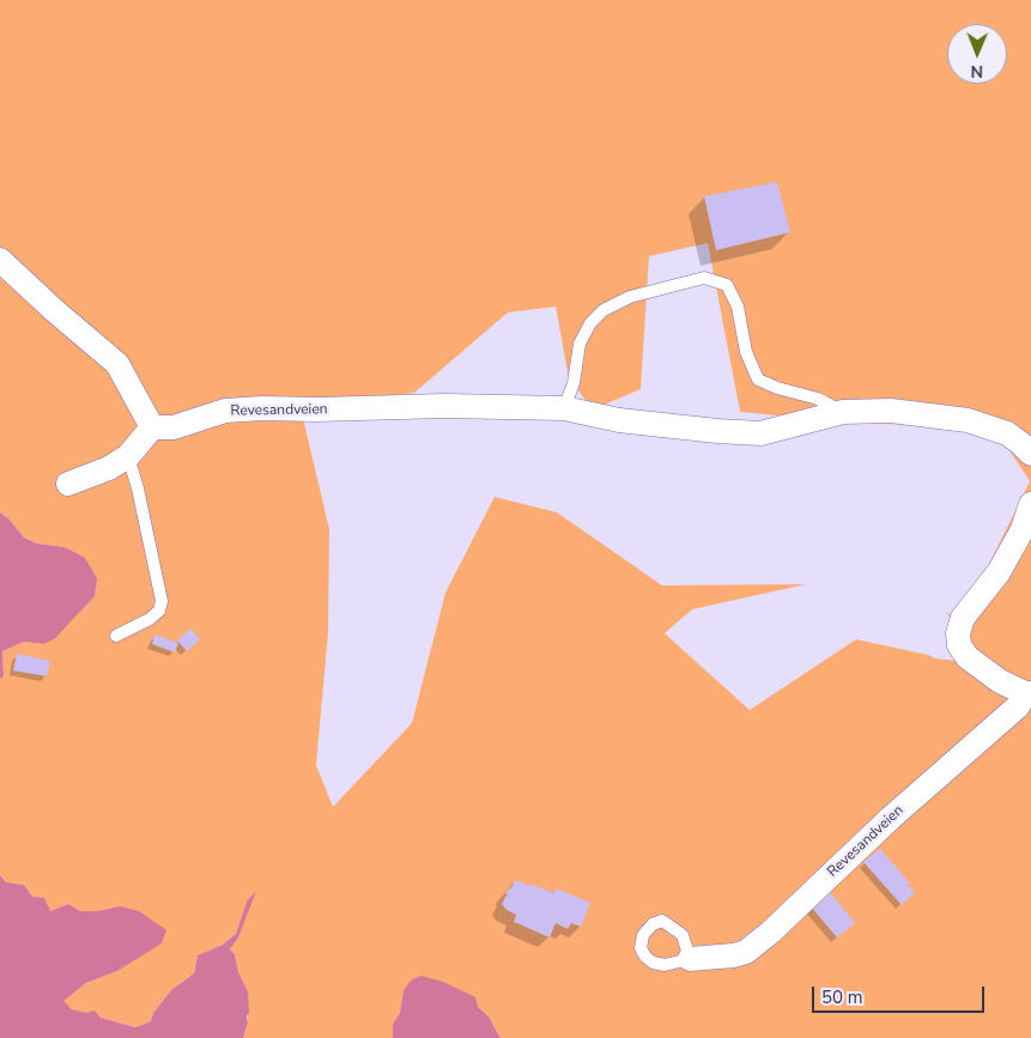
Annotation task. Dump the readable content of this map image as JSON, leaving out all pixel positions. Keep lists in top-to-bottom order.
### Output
{
  "streets": {
    "street": ["Revesandveien"]
  },
  "scale_bar": "50 m",
  "north": "bottom"
}
